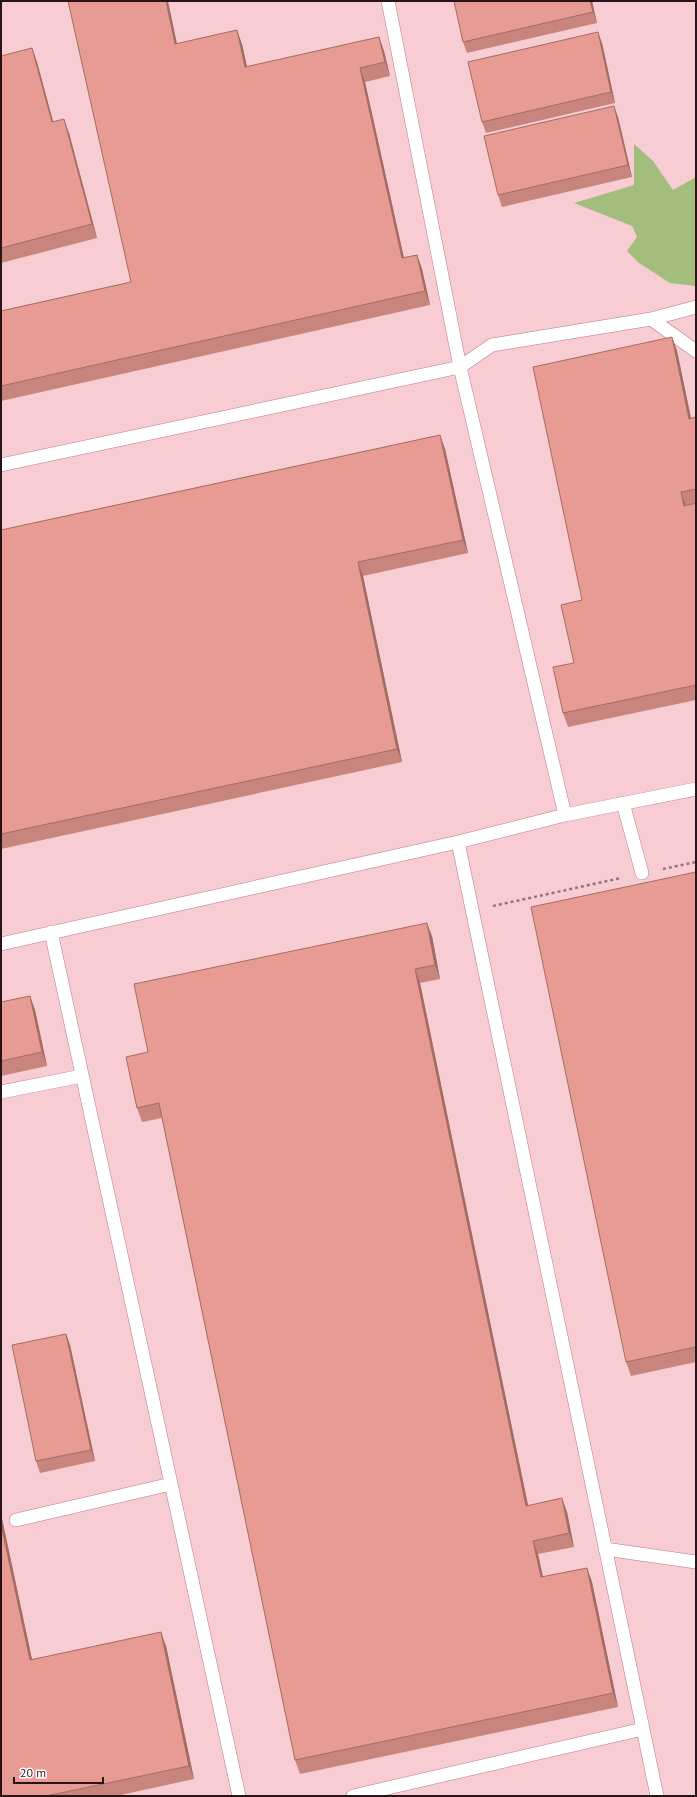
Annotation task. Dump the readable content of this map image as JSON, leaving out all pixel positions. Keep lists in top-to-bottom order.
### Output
{
  "scale_bar": "20 m"
}
